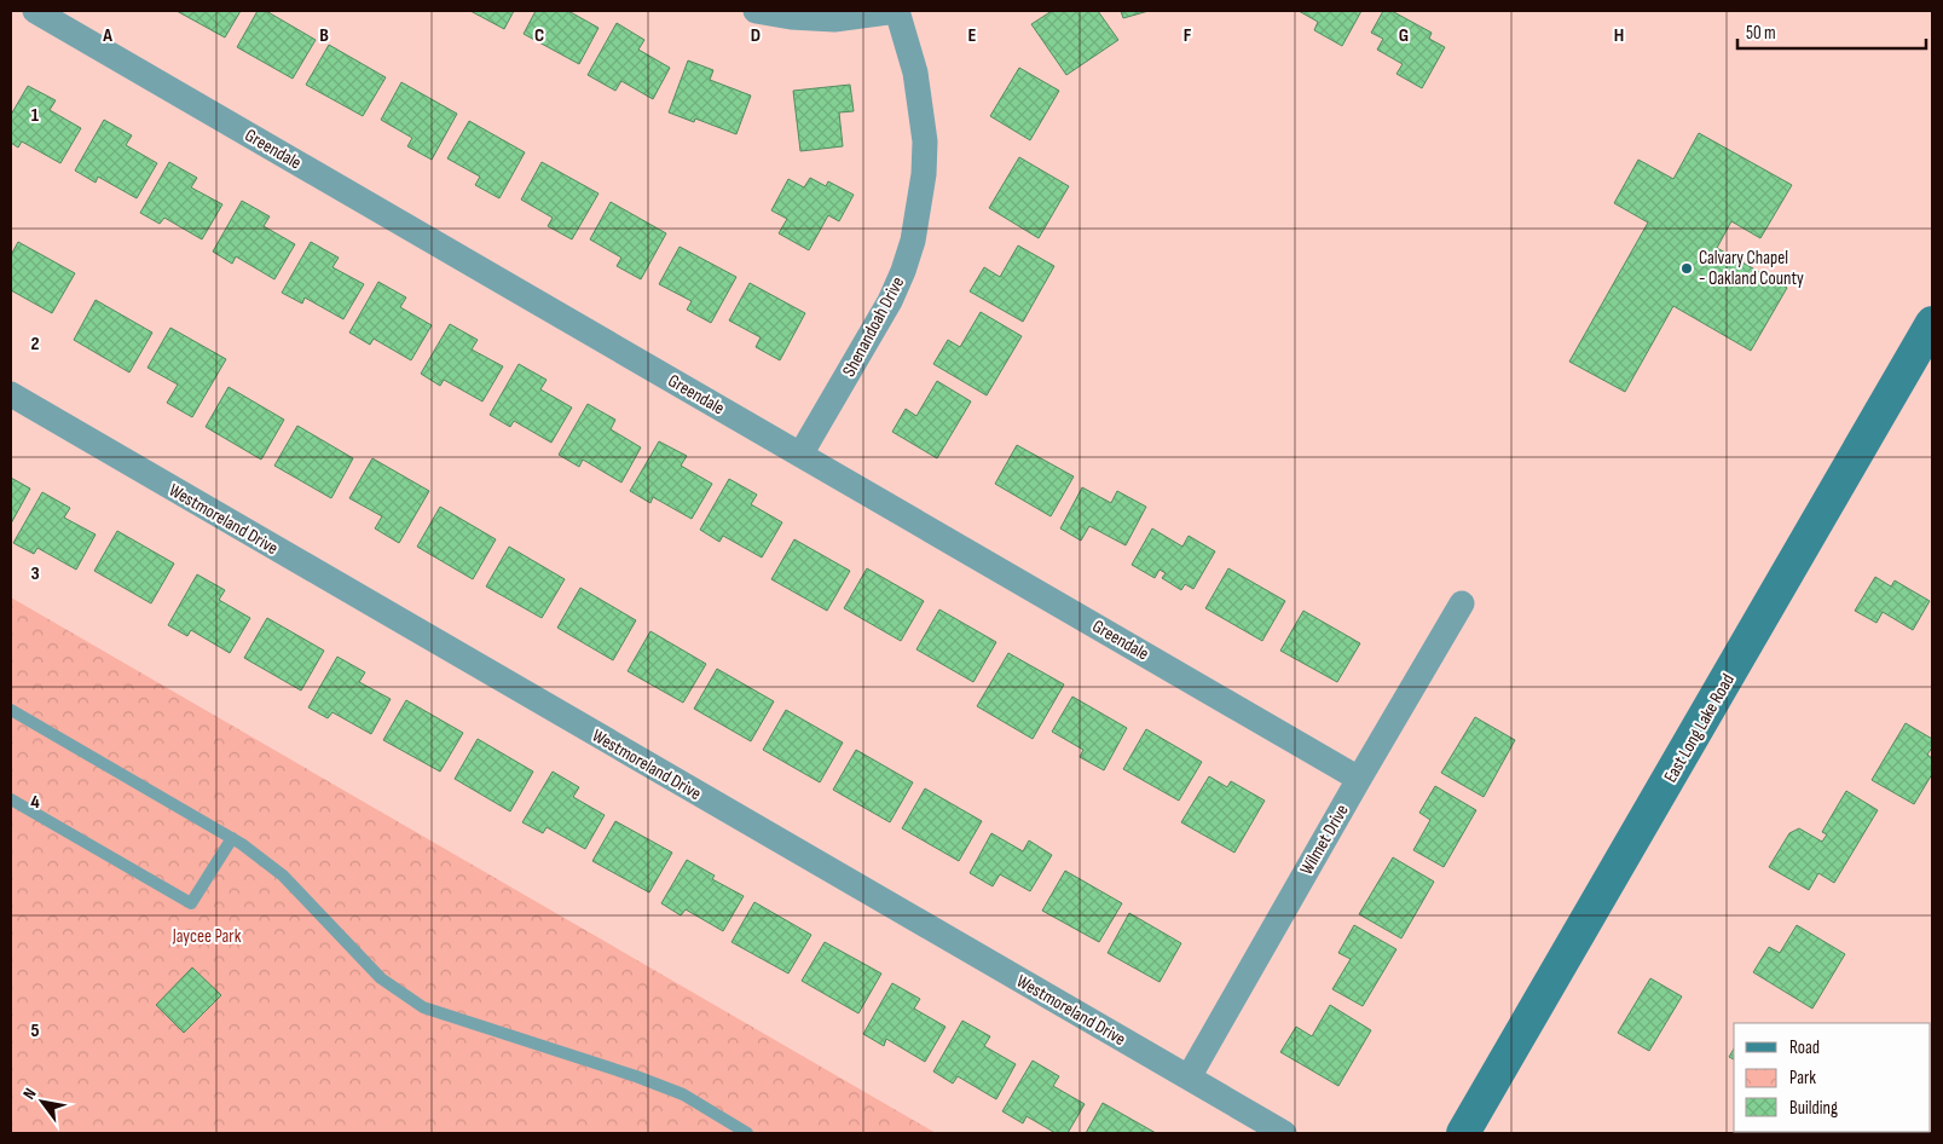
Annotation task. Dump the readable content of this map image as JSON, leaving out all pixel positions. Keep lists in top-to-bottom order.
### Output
{
  "streets": {
    "main road": ["East Long Lake Road"],
    "street": [
      "Greendale",
      "Shenandoah Drive",
      "Westmoreland Drive",
      "Wilmet Drive"
    ]
  },
  "crossings": [
    ["Greendale", "Shenandoah Drive"],
    ["Greendale", "Wilmet Drive"],
    ["Westmoreland Drive", "Wilmet Drive"]
  ],
  "parks": ["Jaycee Park"],
  "places": ["Calvary Chapel - Oakland County"],
  "legend": ["Road", "Park", "Building"],
  "scale_bar": "50 m",
  "north": "top left",
  "grid": {
    "columns": [
      "A",
      "B",
      "C",
      "D",
      "E",
      "F",
      "G",
      "H"
    ],
    "rows": [
      "1",
      "2",
      "3",
      "4",
      "5"
    ]
  }
}
